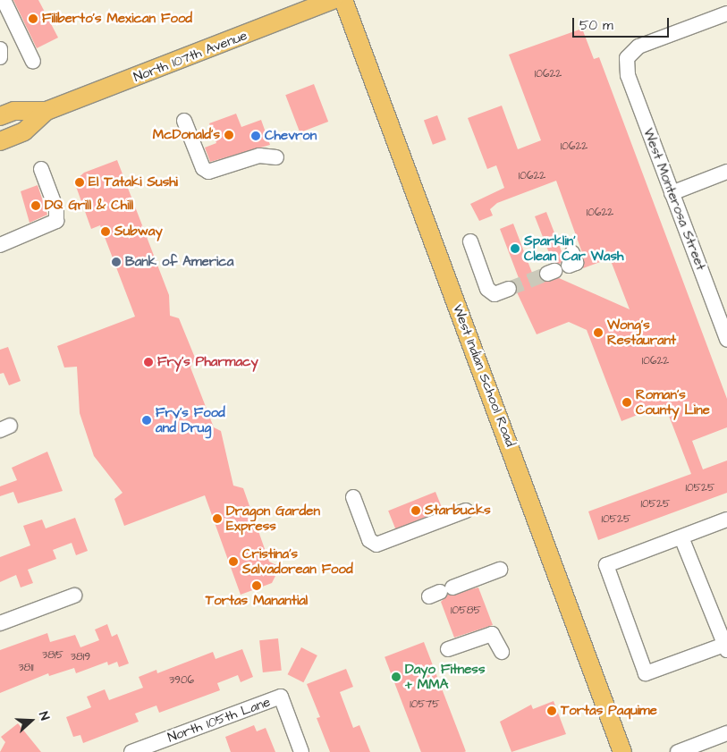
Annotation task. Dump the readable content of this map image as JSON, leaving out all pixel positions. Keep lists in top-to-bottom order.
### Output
{
  "streets": {
    "main road": ["North 107th Avenue", "West Indian School Road"],
    "street": ["West Monterosa Street", "North 105th Lane"]
  },
  "places": [
    "Filiberto's Mexican Food",
    "McDonald's",
    "Chevron",
    "El Tataki Sushi",
    "DQ Grill & Chill",
    "Subway",
    "Sparklin' Clean Car Wash",
    "Bank of America",
    "Wong's Restaurant",
    "Fry's Pharmacy",
    "Roman's County Line",
    "Fry's Food and Drug",
    "Starbucks",
    "Dragon Garden Express",
    "Cristina's Salvadorean Food",
    "Tortas Manantial",
    "Dayo Fitness + MMA",
    "Tortas Paquime"
  ],
  "house_numbers": [
    "10622",
    "10622",
    "10622",
    "10622",
    "10622",
    "10525",
    "10525",
    "10525",
    "10585",
    "3815",
    "3819",
    "3811",
    "3906",
    "10575"
  ],
  "scale_bar": "50 m",
  "north": "right"
}
